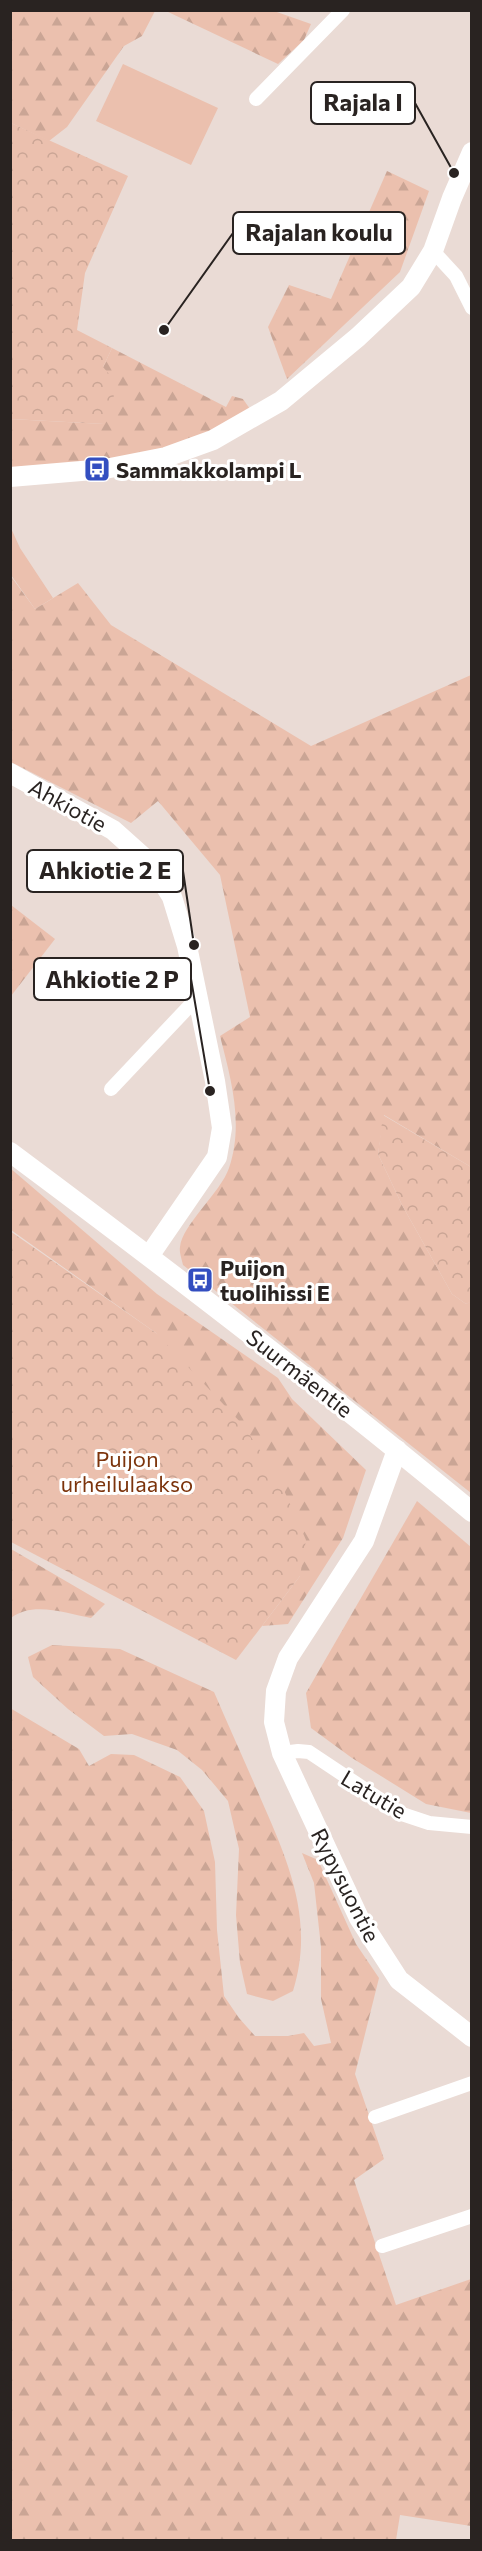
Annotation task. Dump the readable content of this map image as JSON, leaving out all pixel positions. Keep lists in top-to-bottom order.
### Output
{
  "streets": {
    "street": [
      "Ahkiotie",
      "Suurmäentie",
      "Latutie",
      "Rypysuontie"
    ]
  },
  "crossings": [
    ["Ahkiotie", "Suurmäentie"],
    ["Suurmäentie", "Rypysuontie"],
    ["Latutie", "Rypysuontie"]
  ],
  "parks": ["Puijon urheilulaakso"],
  "places": {
    "other": [
      "Rajala I",
      "Rajalan koulu",
      "Ahkiotie 2 E",
      "Ahkiotie 2 P"
    ],
    "bus stop": ["Sammakkolampi L", "Puijon tuolihissi E"]
  }
}
